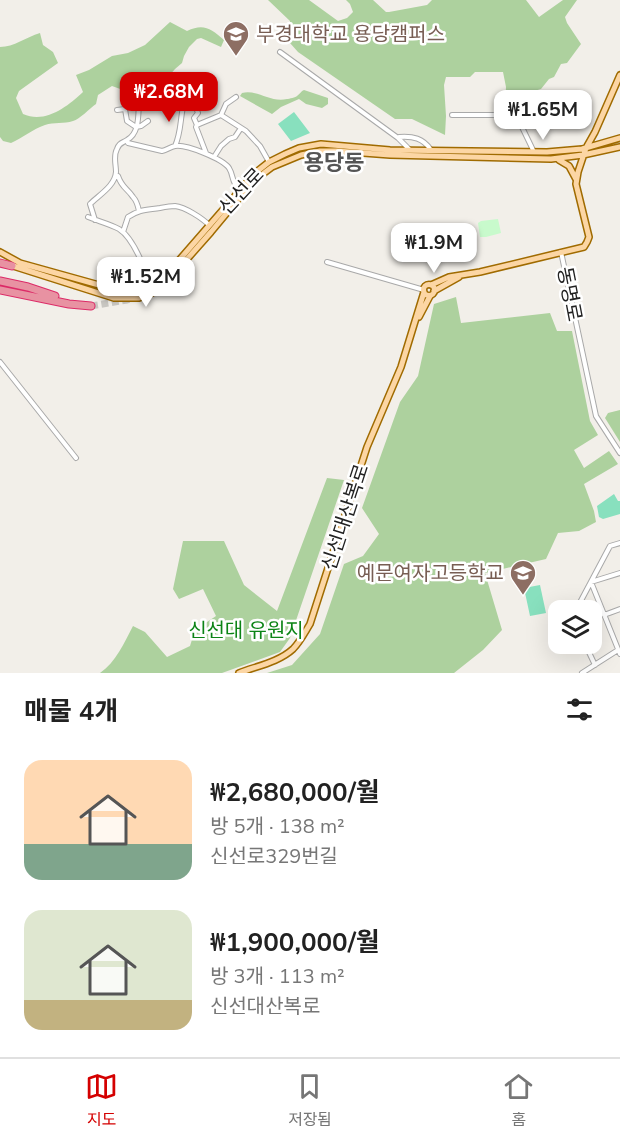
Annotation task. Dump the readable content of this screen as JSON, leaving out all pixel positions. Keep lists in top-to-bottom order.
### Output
{
  "streets": {
    "main road": ["신선로", "동명로", "신선대산복로"]
  },
  "districts": ["용당동"],
  "parks": ["신선대 유원지"],
  "places": {
    "school or university": ["부경대학교 용당캠퍼스", "예문여자고등학교"]
  },
  "page": {
    "price": [
      "₩2.68M",
      "₩1.65M",
      "₩1.9M",
      "₩1.52M"
    ],
    "heading": "매물 4개",
    "list": [
      {
        "name": "₩2,680,000/월",
        "note": "방 5개 · 138 m² · 신선로329번길"
      },
      {
        "name": "₩1,900,000/월",
        "note": "방 3개 · 113 m² · 신선대산복로"
      }
    ],
    "tabs": ["지도", "저장됨", "홈"]
  }
}
